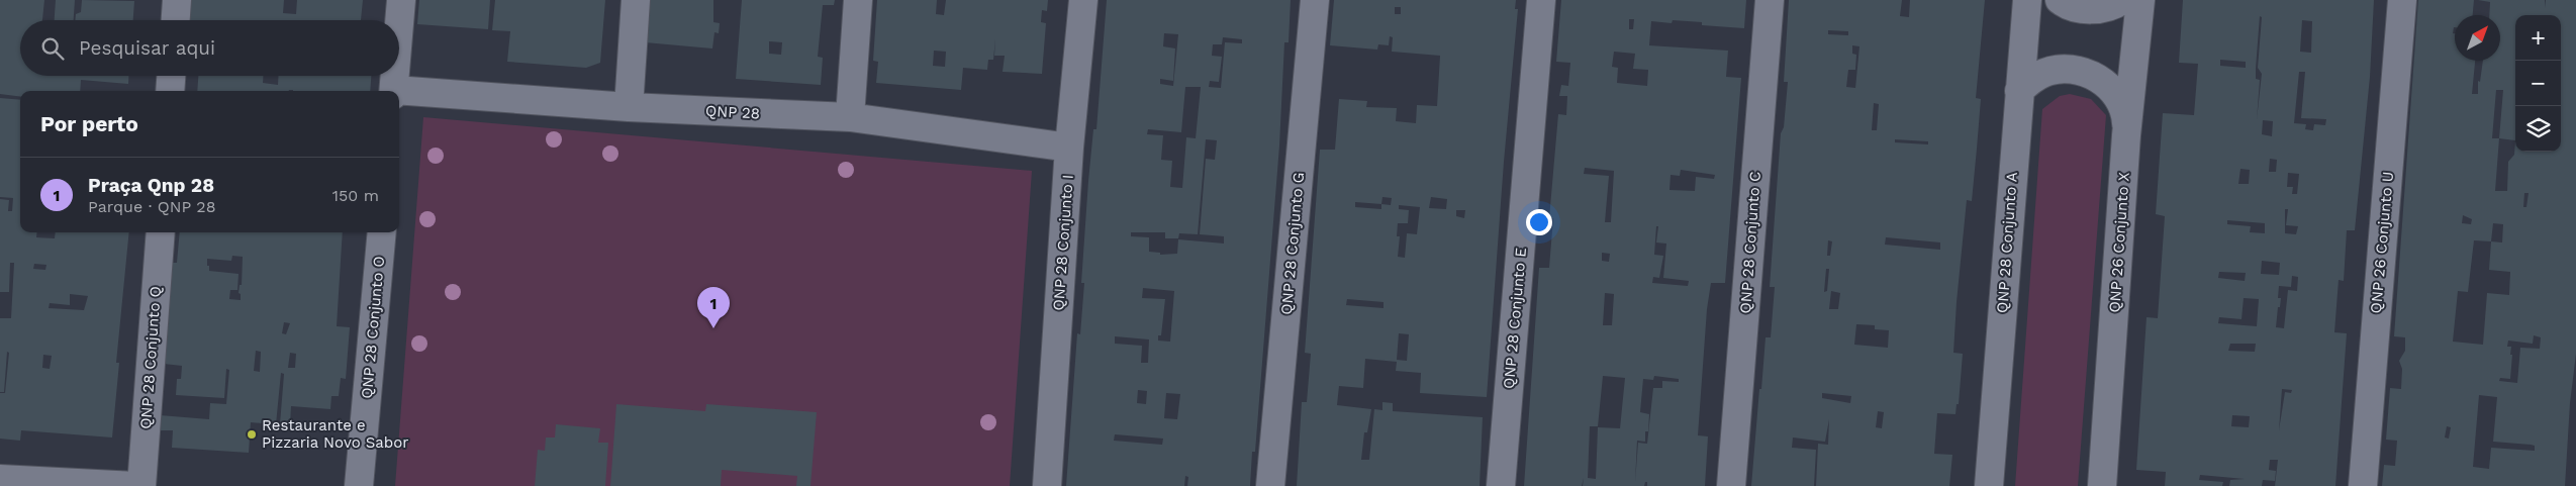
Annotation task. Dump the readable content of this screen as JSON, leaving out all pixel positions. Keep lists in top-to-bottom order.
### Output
{
  "streets": {
    "street": [
      "QNP 28",
      "QNP 28 Conjunto I",
      "QNP 28 Conjunto C",
      "QNP 28 Conjunto A",
      "QNP 26 Conjunto X",
      "QNP 26 Conjunto U",
      "QNP 28 Conjunto G",
      "QNP 28 Conjunto E",
      "QNP 28 Conjunto O",
      "QNP 28 Conjunto Q"
    ]
  },
  "crossings": [
    ["QNP 28", "QNP 28 Conjunto I"]
  ],
  "places": ["Restaurante e Pizzaria Novo Sabor"],
  "north": "top right",
  "page": {
    "map_buttons": ["+", "−"],
    "search": "Pesquisar aqui",
    "heading": "Por perto",
    "list": [
      {
        "mark": "1",
        "name": "Praça Qnp 28",
        "note": "Parque · QNP 28",
        "value": "150 m"
      }
    ],
    "pins": "1"
  }
}
